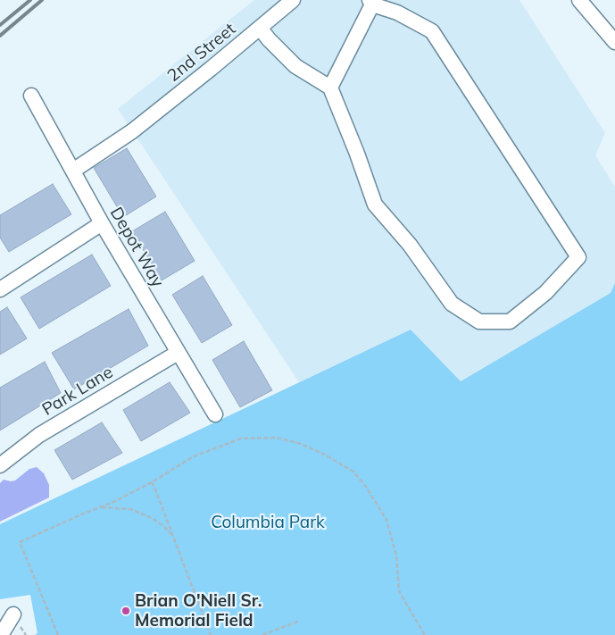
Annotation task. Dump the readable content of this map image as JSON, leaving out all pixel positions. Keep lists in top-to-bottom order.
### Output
{
  "streets": {
    "street": ["2nd Street", "Depot Way", "Park Lane"]
  },
  "crossings": [
    ["2nd Street", "Depot Way"],
    ["Depot Way", "Park Lane"]
  ],
  "parks": ["Columbia Park"],
  "places": ["Brian O'Niell Sr. Memorial Field"]
}
